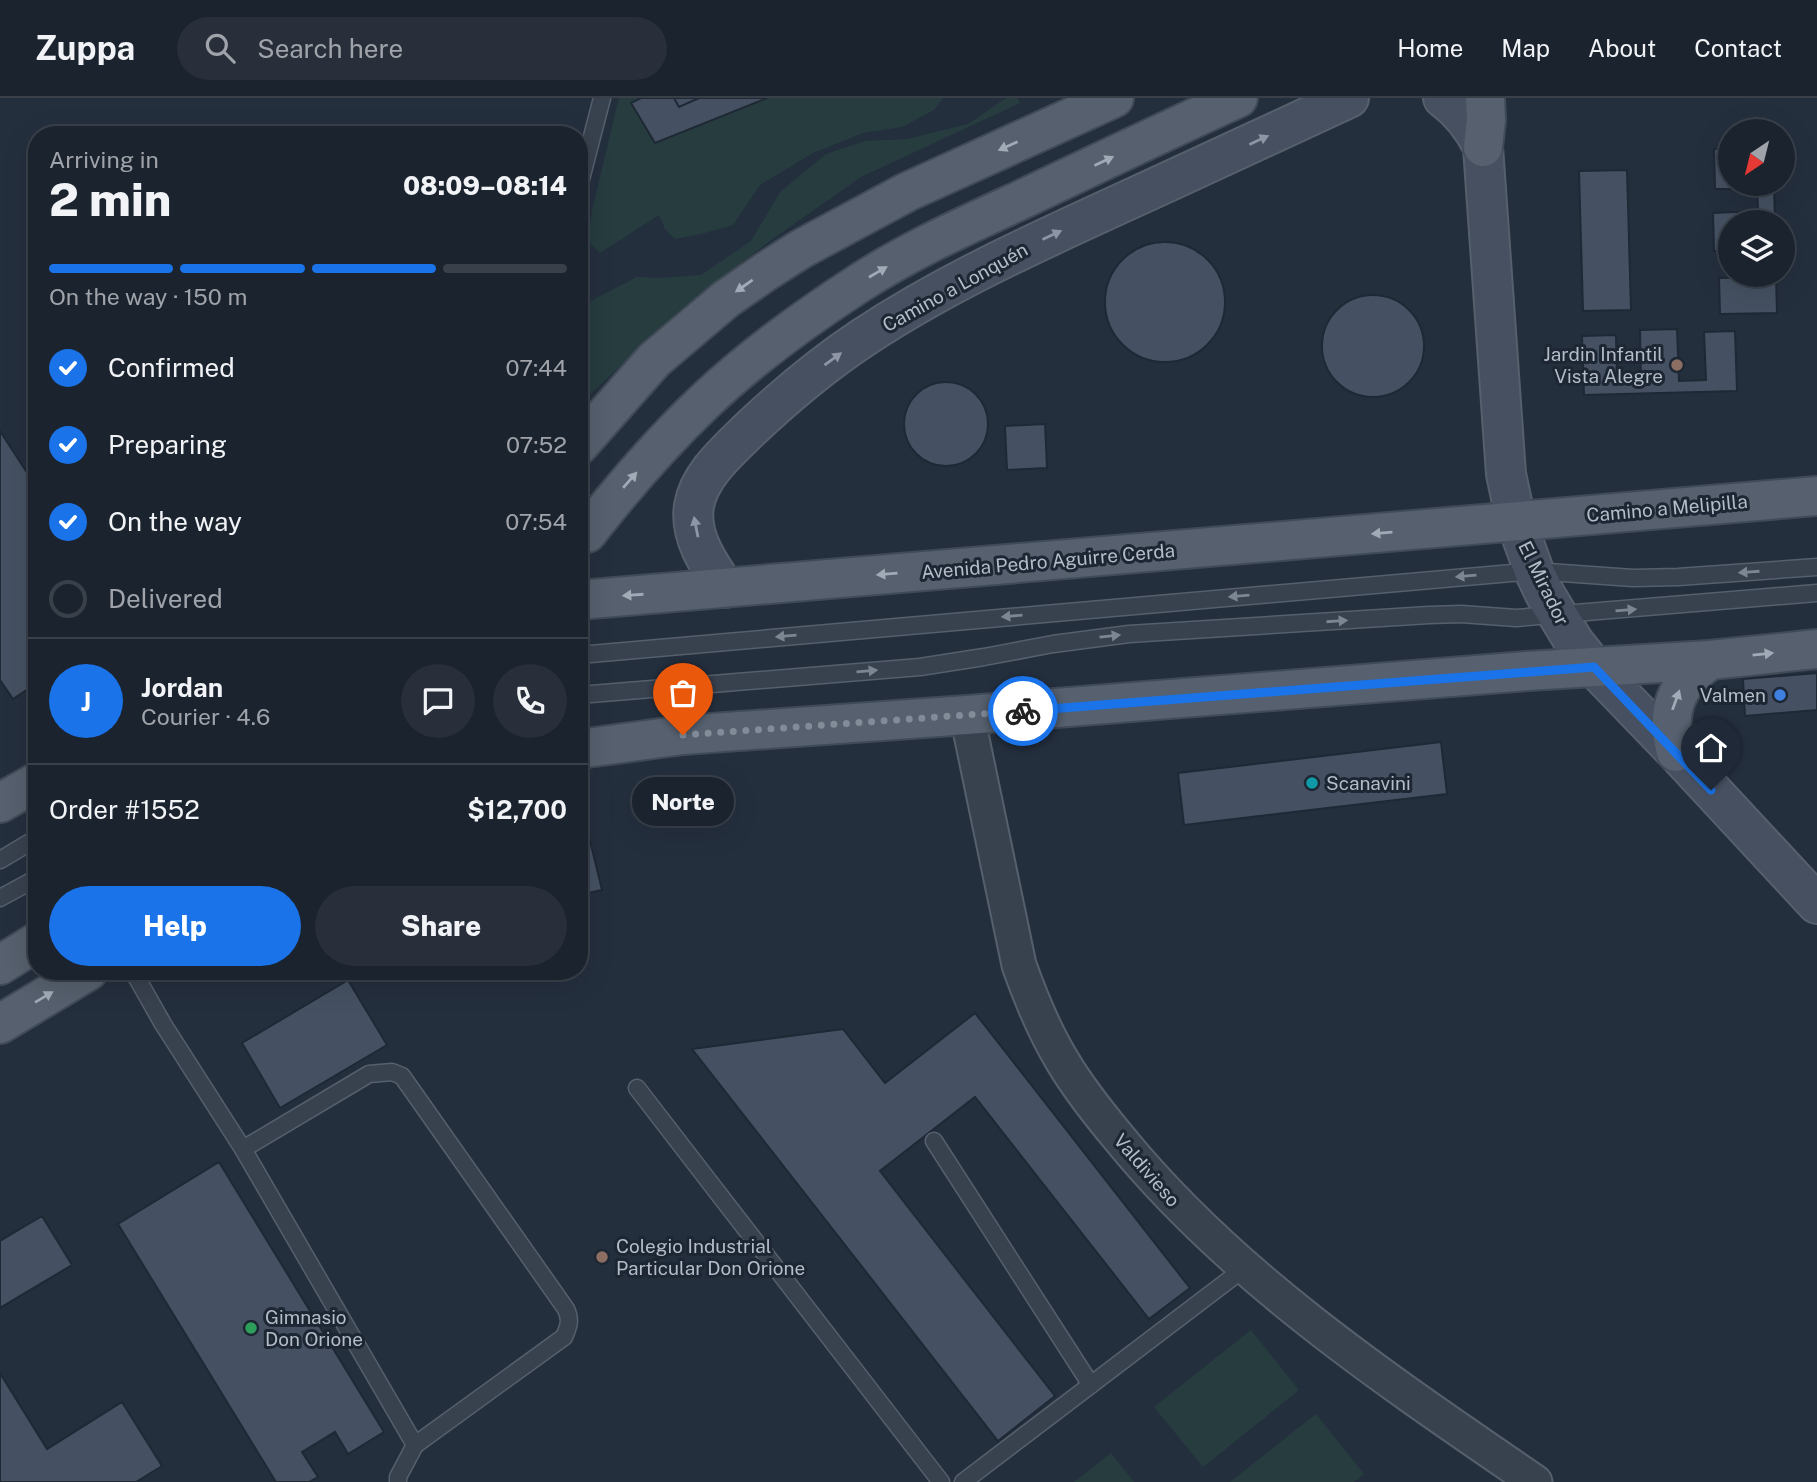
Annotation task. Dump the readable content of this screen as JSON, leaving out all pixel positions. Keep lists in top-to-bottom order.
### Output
{
  "streets": {
    "main road": [
      "Camino a Lonquén",
      "Camino a Melipilla",
      "Avenida Pedro Aguirre Cerda",
      "El Mirador"
    ],
    "street": ["Valdivieso"]
  },
  "crossings": [
    ["Camino a Lonquén", "Avenida Pedro Aguirre Cerda"],
    ["Camino a Melipilla", "Avenida Pedro Aguirre Cerda"],
    ["Camino a Melipilla", "El Mirador"],
    ["Avenida Pedro Aguirre Cerda", "El Mirador"]
  ],
  "places": [
    "Jardin Infantil Vista Alegre",
    "Valmen",
    "Norte",
    "Scanavini",
    "Colegio Industrial Particular Don Orione",
    "Gimnasio Don Orione"
  ],
  "north": "bottom left",
  "page": {
    "header": "Zuppa",
    "search": "Search here",
    "nav": [
      "Home",
      "Map",
      "About",
      "Contact"
    ],
    "heading": ["2 min", "Arriving in", "08:09–08:14"],
    "panel": [
      "Jordan",
      "Courier · 4.6",
      "Order #1552",
      "$12,700"
    ],
    "bar": "On the way · 150 m",
    "list": [
      ["Confirmed", "07:44"],
      ["Preparing", "07:52"],
      ["On the way", "07:54"],
      "Delivered"
    ],
    "round": "J",
    "bubble": "Norte",
    "buttons": ["Help", "Share"]
  }
}
